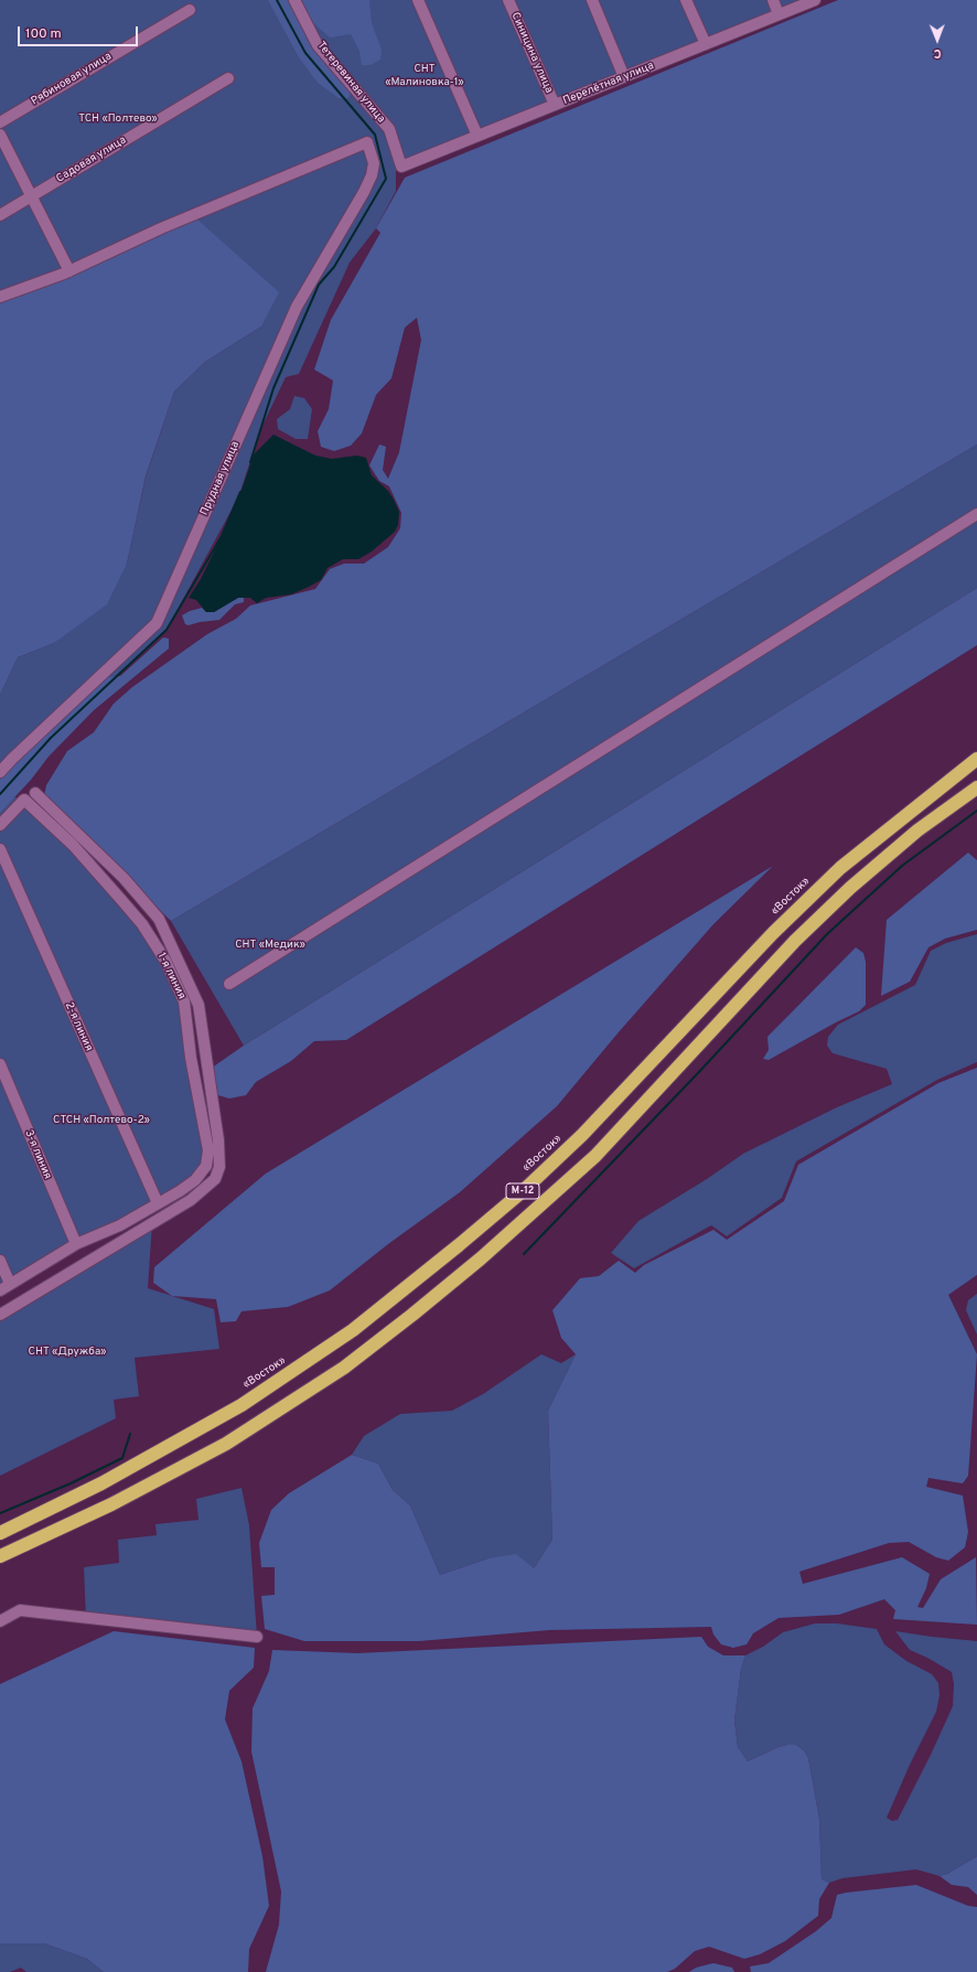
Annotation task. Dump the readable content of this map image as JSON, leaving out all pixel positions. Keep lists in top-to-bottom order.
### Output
{
  "streets": {
    "highway": ["«Восток»", "М-12"],
    "street": [
      "Синицина улица",
      "Рябиновая улица",
      "Тетеревиная улица",
      "Перелётная улица",
      "Садовая улица",
      "Прудная улица",
      "1-я линия",
      "2-я линия",
      "3-я линия"
    ]
  },
  "crossings": [
    ["Синицина улица", "Перелётная улица"],
    ["Тетеревиная улица", "Перелётная улица"],
    ["1-я линия", "2-я линия"],
    ["1-я линия", "3-я линия"]
  ],
  "parks": [
    "СНТ «Малиновка-1»",
    "ТСН «Полтево»",
    "СНТ «Медик»",
    "СТСН «Полтево-2»",
    "СНТ «Дружба»"
  ],
  "scale_bar": "100 m",
  "north": "bottom"
}
